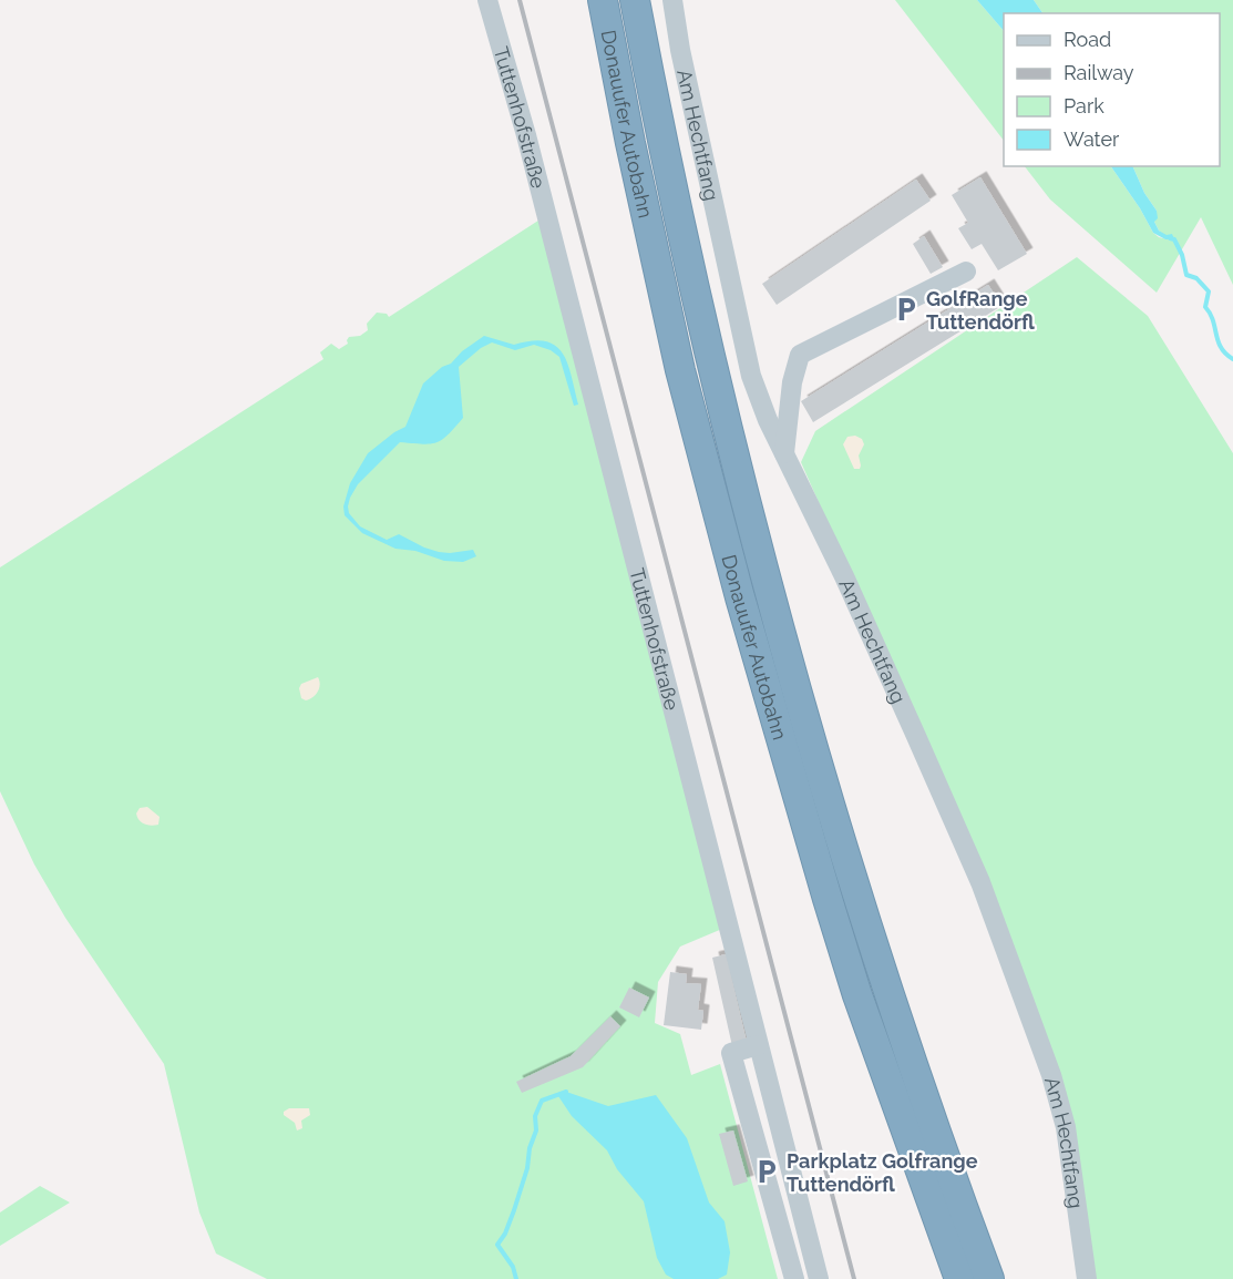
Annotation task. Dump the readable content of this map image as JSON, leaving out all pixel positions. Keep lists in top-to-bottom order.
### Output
{
  "streets": {
    "highway": ["Donauufer Autobahn"],
    "street": ["Tuttenhofstraße", "Am Hechtfang"]
  },
  "places": {
    "parking": ["GolfRange Tuttendörfl", "Parkplatz Golfrange Tuttendörfl"]
  },
  "legend": [
    "Road",
    "Railway",
    "Park",
    "Water"
  ]
}
